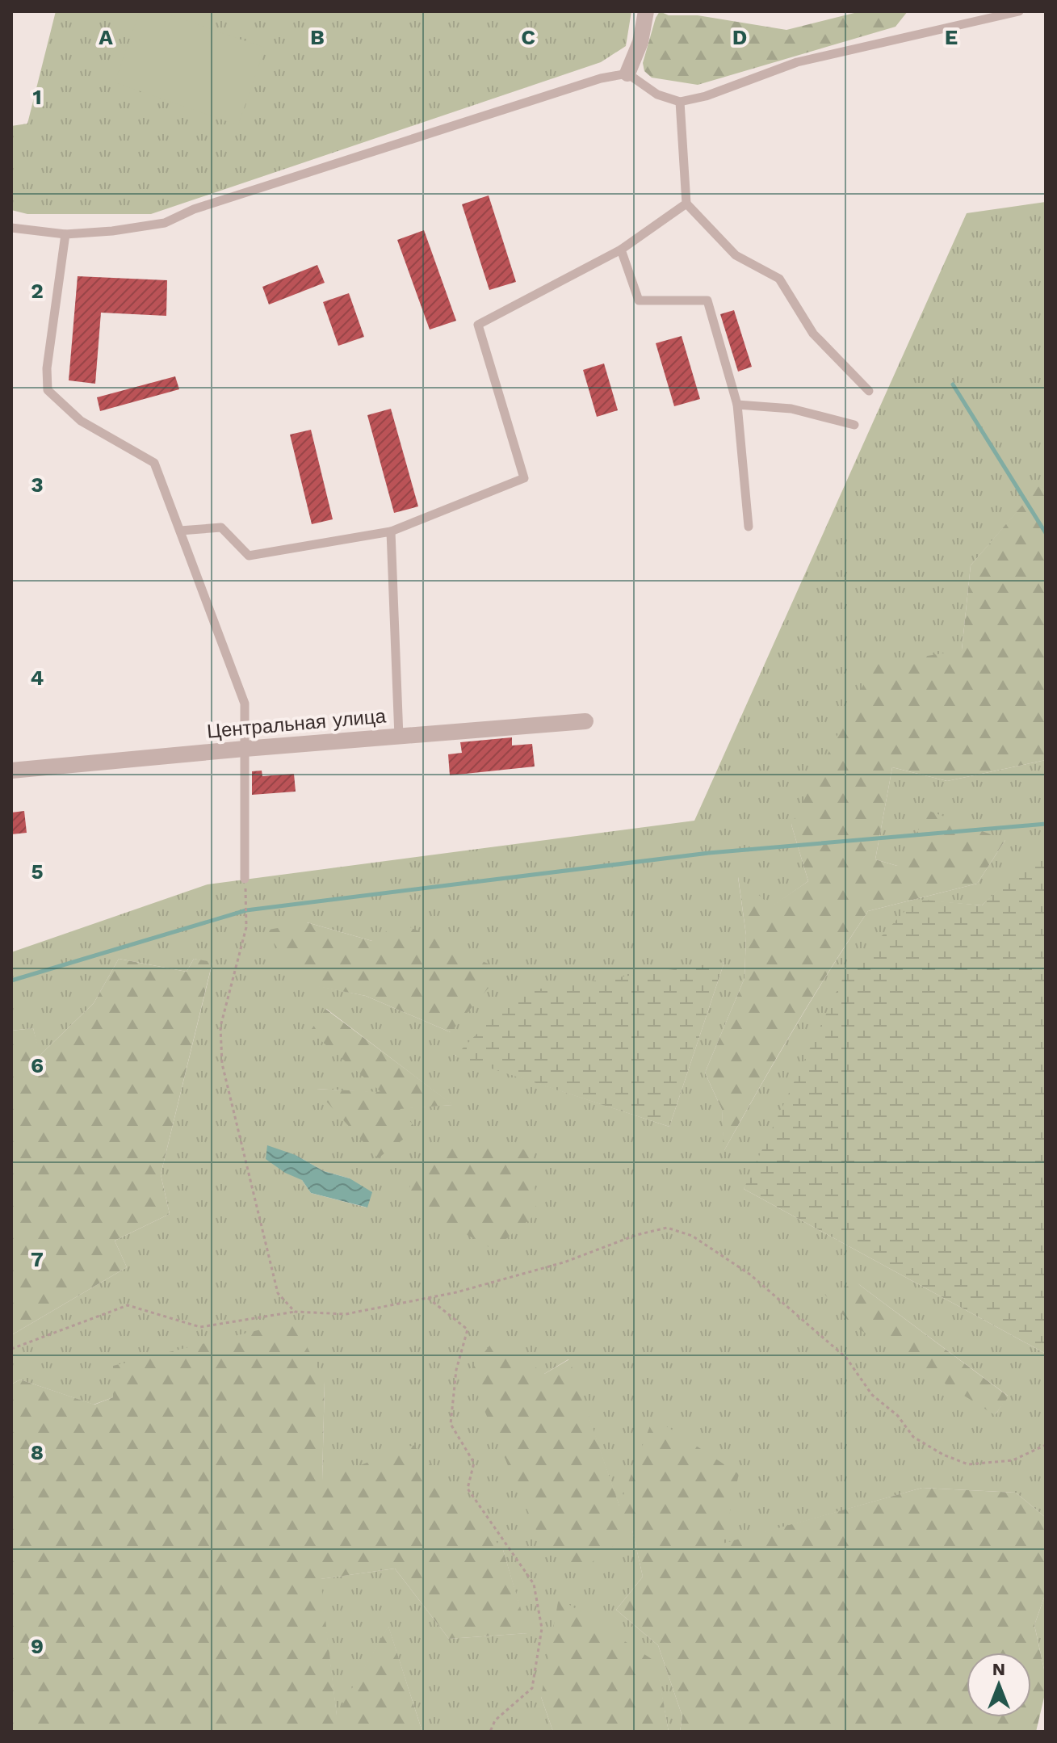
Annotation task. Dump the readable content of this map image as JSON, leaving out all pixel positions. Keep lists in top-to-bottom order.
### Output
{
  "streets": {
    "street": ["Центральная улица"]
  },
  "north": "top",
  "grid": {
    "columns": [
      "A",
      "B",
      "C",
      "D",
      "E"
    ],
    "rows": [
      "1",
      "2",
      "3",
      "4",
      "5",
      "6",
      "7",
      "8",
      "9"
    ]
  }
}
